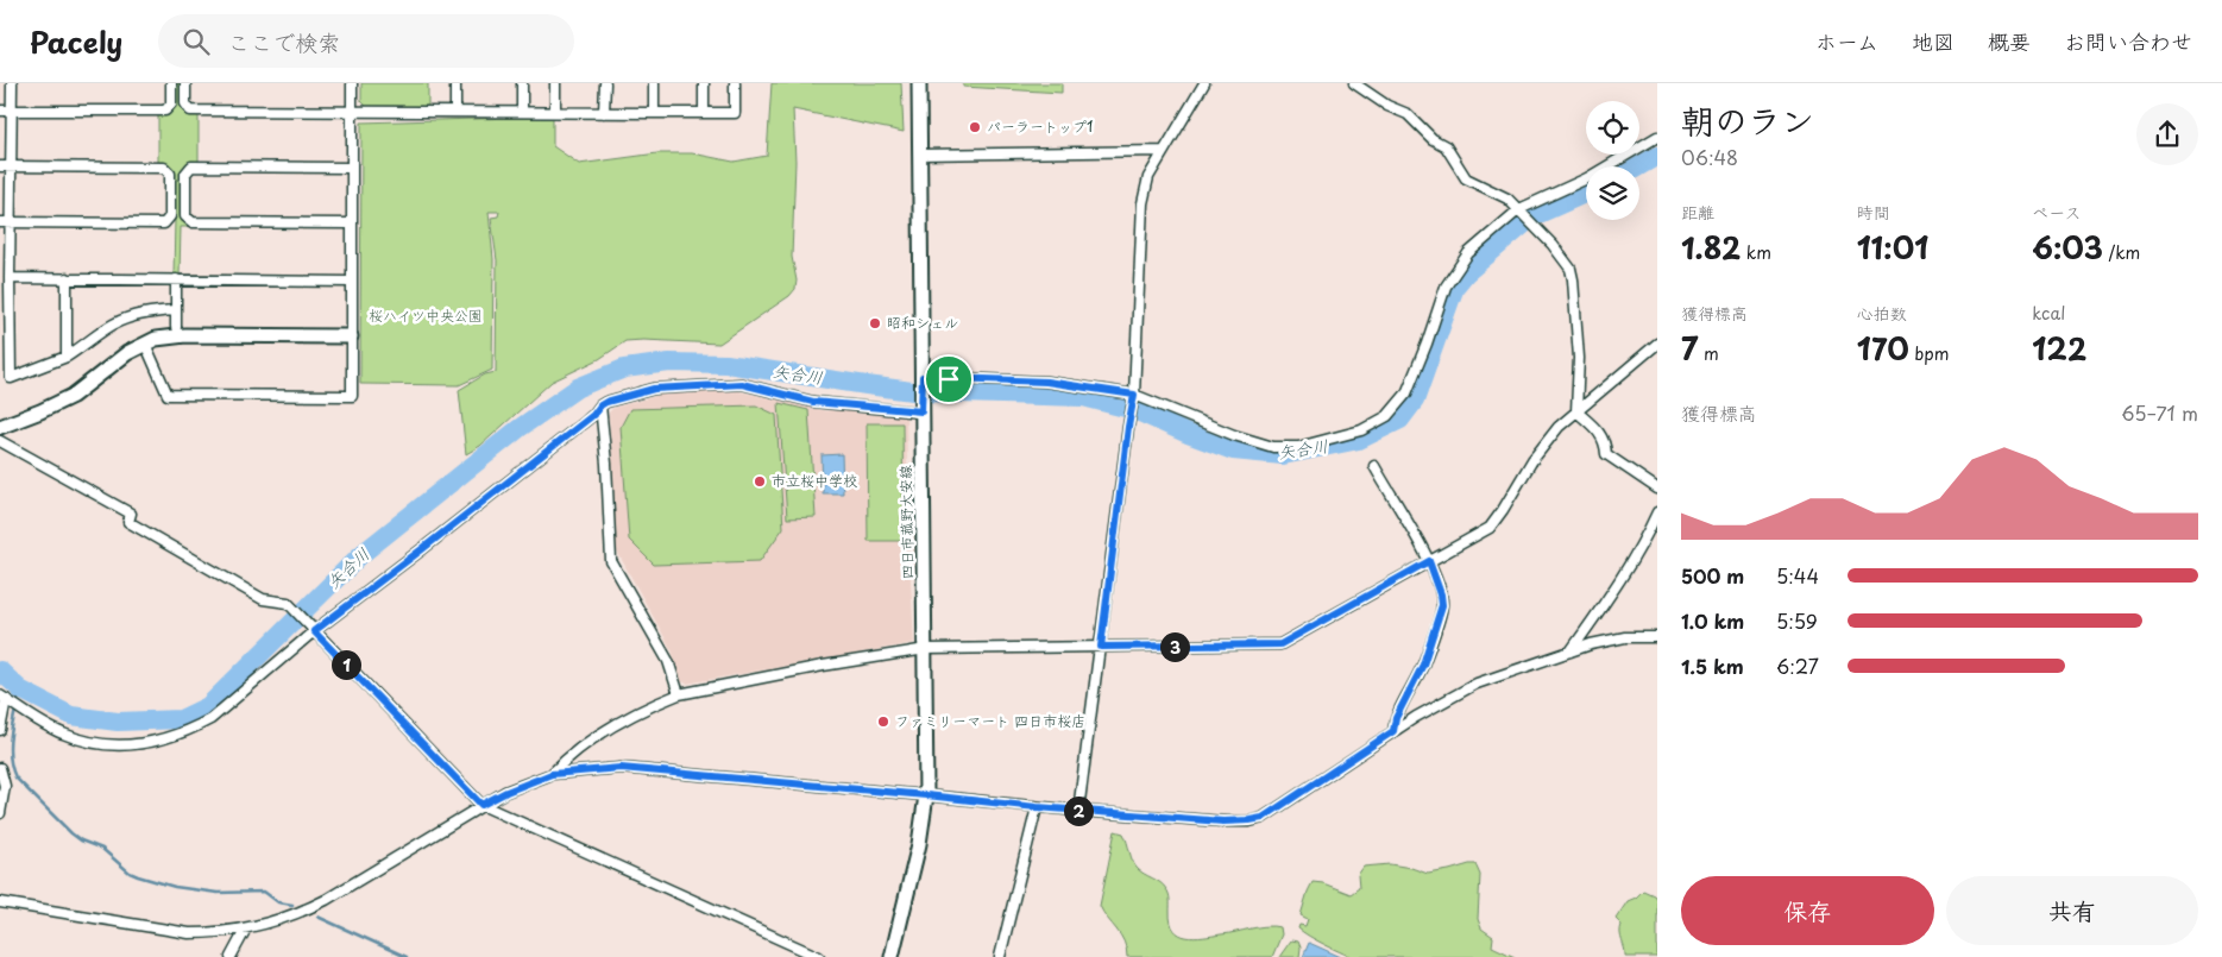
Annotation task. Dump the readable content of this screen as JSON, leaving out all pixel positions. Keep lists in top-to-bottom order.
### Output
{
  "streets": {
    "main road": ["四日市菰野大安線"]
  },
  "water": ["矢合川"],
  "parks": ["桜ハイツ中央公園"],
  "places": [
    "パーラートップ1",
    "昭和シェル",
    "市立桜中学校",
    "ファミリーマート 四日市桜店"
  ],
  "page": {
    "header": "Pacely",
    "search": "ここで検索",
    "nav": [
      "ホーム",
      "地図",
      "概要",
      "お問い合わせ"
    ],
    "heading": ["朝のラン", "06:48"],
    "stats": [
      ["距離", "1.82 km"],
      ["時間", "11:01"],
      ["ペース", "6:03 /km"],
      ["獲得標高", "7 m"],
      ["心拍数", "170 bpm"],
      ["kcal", "122"]
    ],
    "chart": ["獲得標高", "65–71 m"],
    "list": [
      {
        "name": "500 m",
        "note": "5:44"
      },
      {
        "name": "1.0 km",
        "note": "5:59"
      },
      {
        "name": "1.5 km",
        "note": "6:27"
      }
    ],
    "pins": ["3", "1", "2"],
    "buttons": ["保存", "共有"]
  }
}
